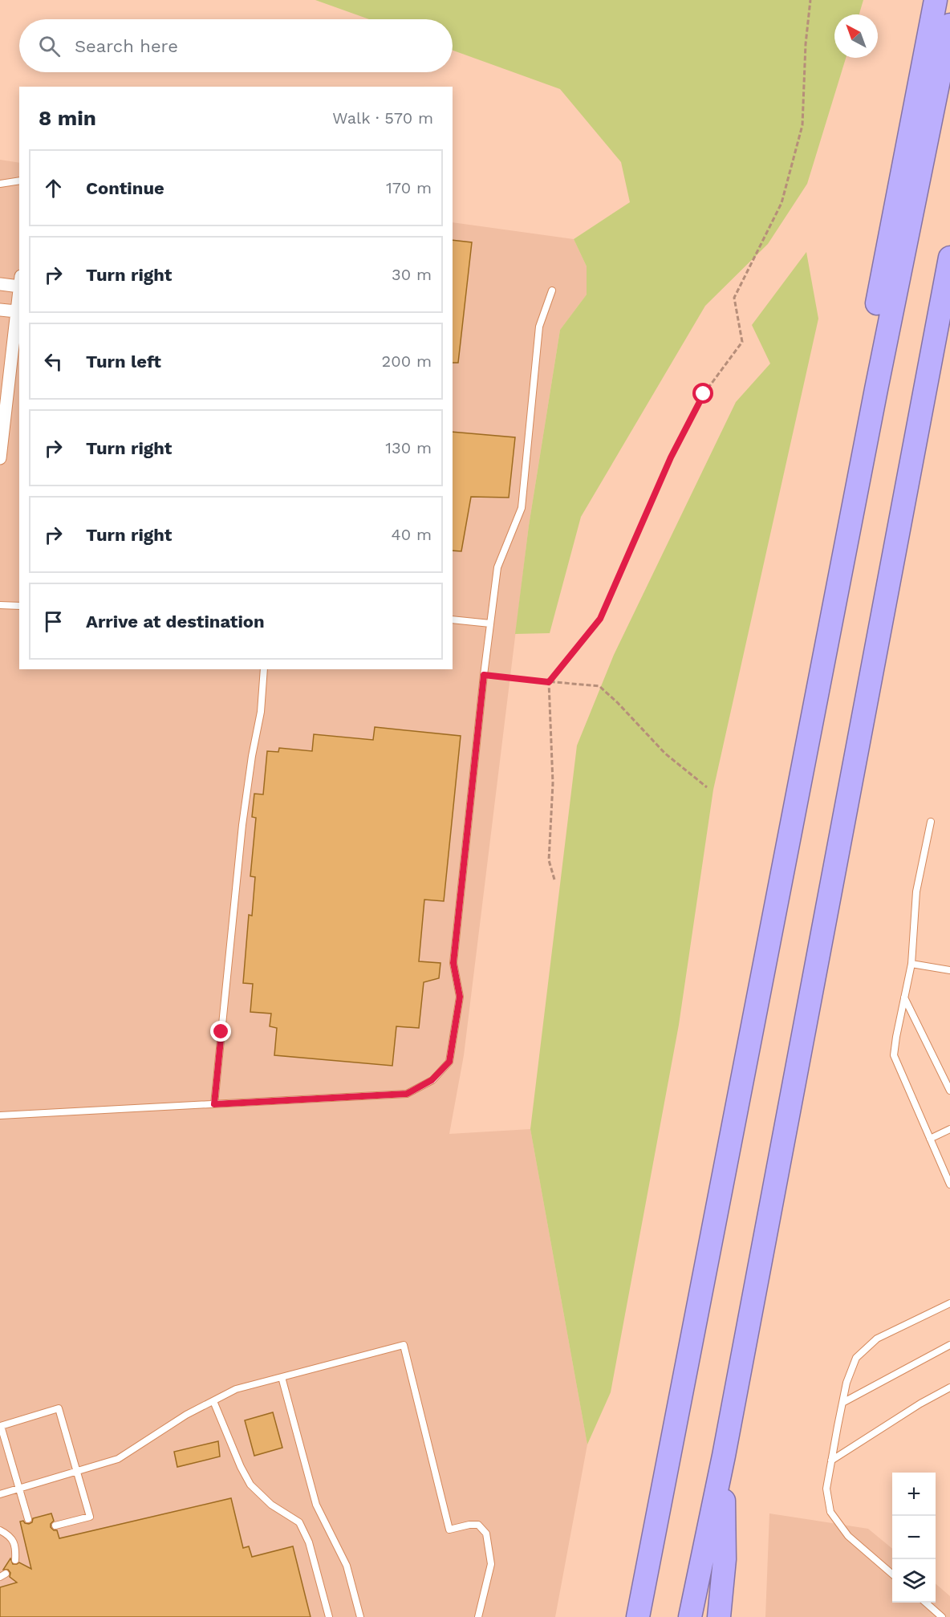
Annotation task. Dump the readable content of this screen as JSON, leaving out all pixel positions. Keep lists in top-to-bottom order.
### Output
{
  "north": "top left",
  "page": {
    "search": "Search here",
    "heading": ["8 min", "Walk · 570 m"],
    "list": [
      ["Continue", "170 m"],
      ["Turn right", "30 m"],
      ["Turn left", "200 m"],
      ["Turn right", "130 m"],
      ["Turn right", "40 m"],
      "Arrive at destination"
    ],
    "map_buttons": ["+", "−"]
  }
}
